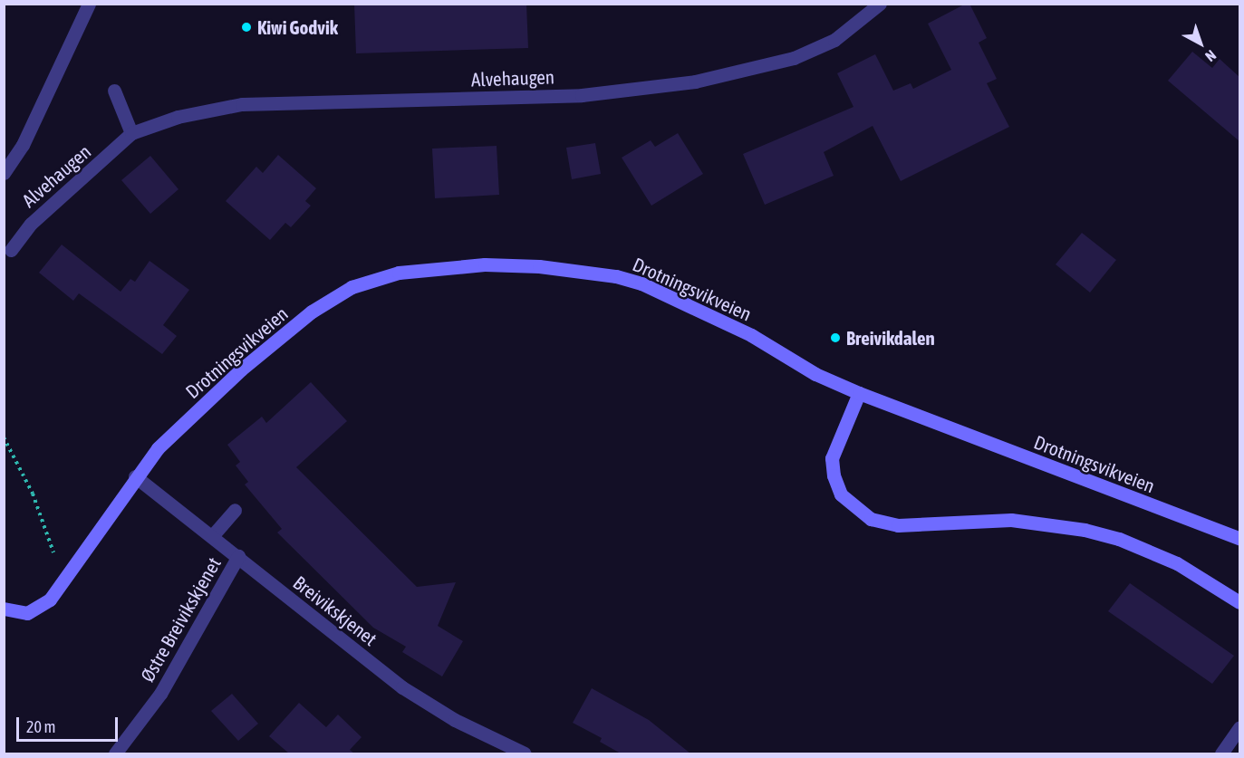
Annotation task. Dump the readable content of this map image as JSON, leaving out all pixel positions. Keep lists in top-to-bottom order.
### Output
{
  "streets": {
    "main road": ["Drotningsvikveien"],
    "street": ["Alvehaugen", "Breivikskjenet", "Østre Breivikskjenet"]
  },
  "crossings": [
    ["Drotningsvikveien", "Breivikskjenet"],
    ["Breivikskjenet", "Østre Breivikskjenet"]
  ],
  "places": ["Kiwi Godvik", "Breivikdalen"],
  "scale_bar": "20 m",
  "north": "bottom right"
}
